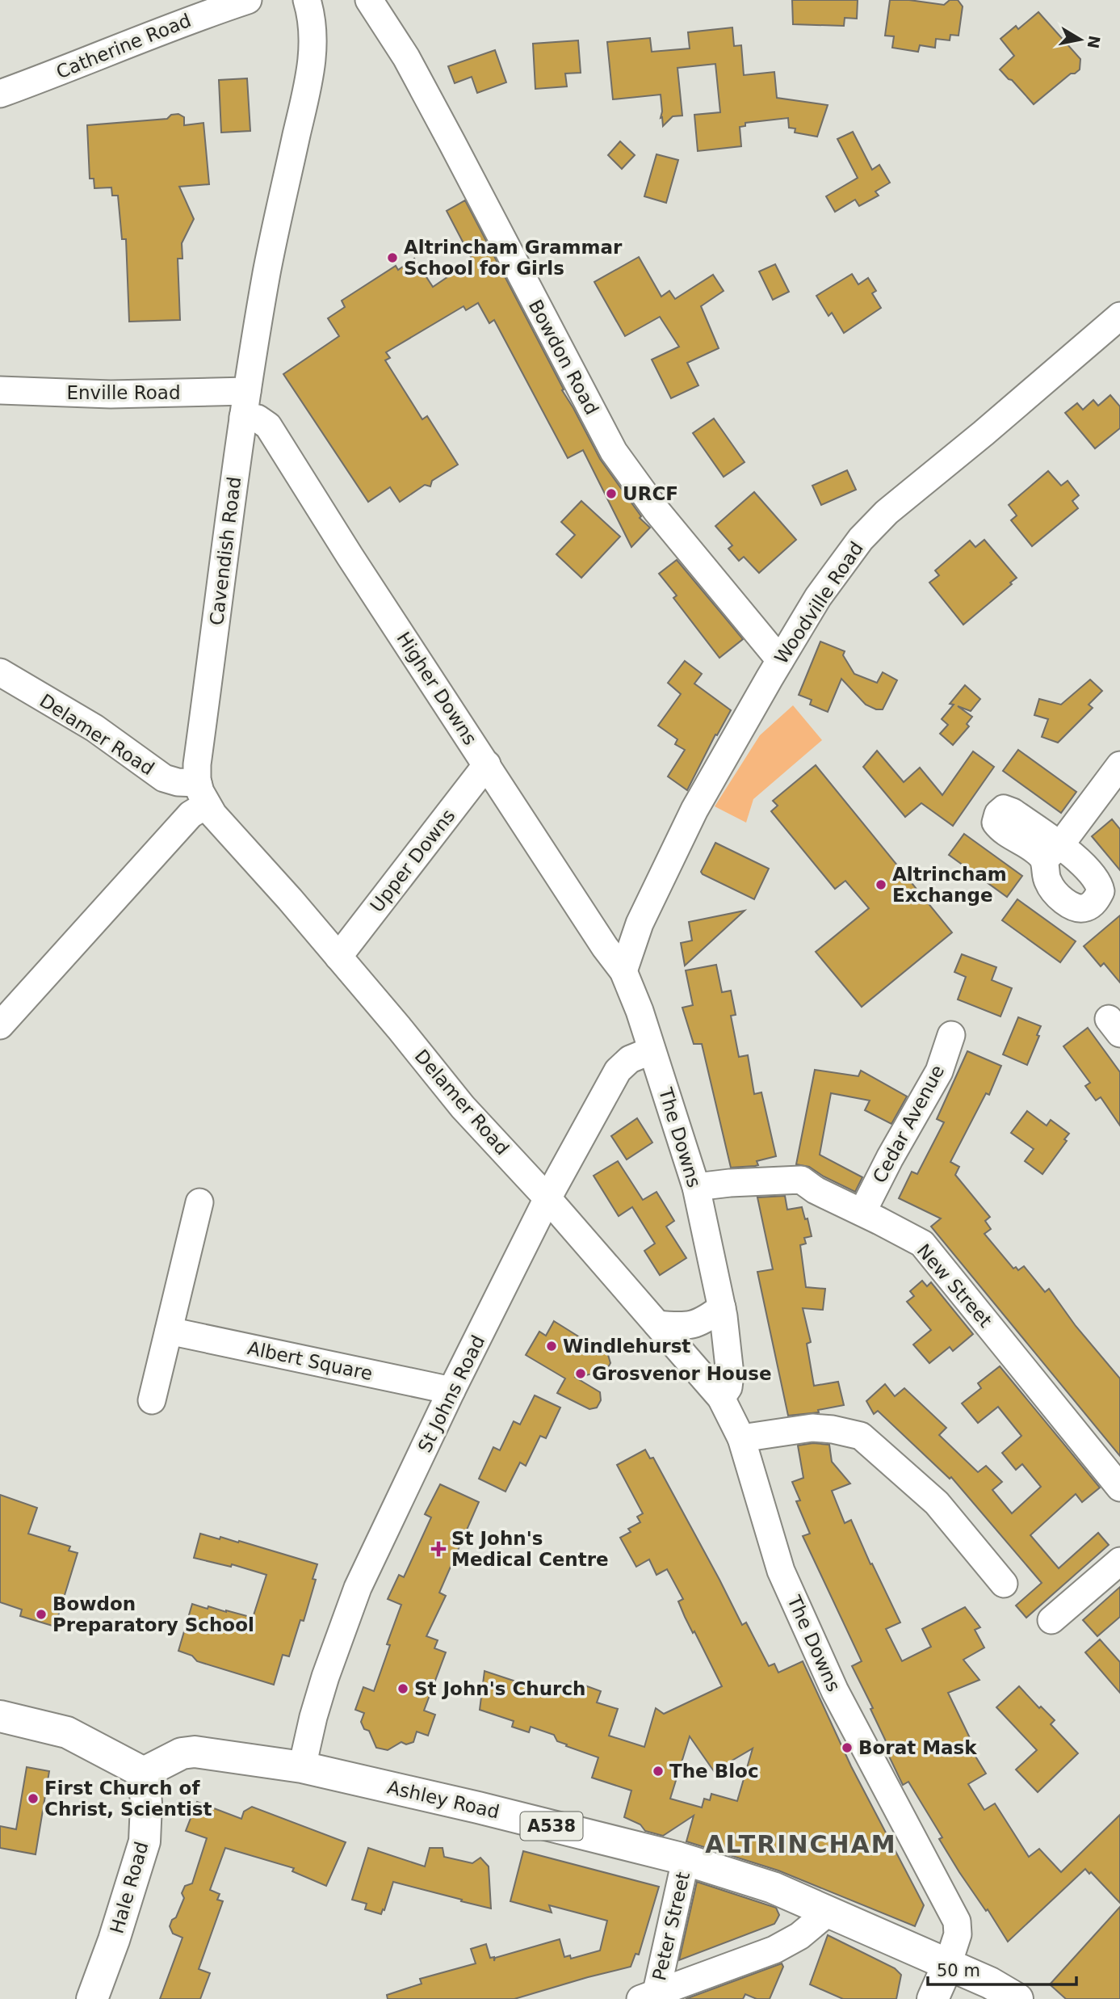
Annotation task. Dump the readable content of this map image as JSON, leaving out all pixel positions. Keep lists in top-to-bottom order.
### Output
{
  "streets": {
    "main road": ["Ashley Road", "A538", "Hale Road"],
    "street": [
      "Catherine Road",
      "Bowdon Road",
      "Enville Road",
      "Cavendish Road",
      "Woodville Road",
      "Higher Downs",
      "Delamer Road",
      "Upper Downs",
      "Cedar Avenue",
      "The Downs",
      "New Street",
      "Albert Square",
      "St Johns Road",
      "Peter Street"
    ]
  },
  "crossings": [
    ["Bowdon Road", "Woodville Road"],
    ["Enville Road", "Cavendish Road"],
    ["Enville Road", "Higher Downs"],
    ["Cavendish Road", "Higher Downs"],
    ["Cavendish Road", "Delamer Road"],
    ["Woodville Road", "Higher Downs"],
    ["Woodville Road", "The Downs"],
    ["Higher Downs", "Upper Downs"],
    ["Higher Downs", "The Downs"],
    ["Delamer Road", "Upper Downs"],
    ["Delamer Road", "The Downs"],
    ["Delamer Road", "St Johns Road"],
    ["Cedar Avenue", "New Street"],
    ["The Downs", "New Street"],
    ["The Downs", "St Johns Road"],
    ["The Downs", "Ashley Road"],
    ["Albert Square", "St Johns Road"],
    ["St Johns Road", "Ashley Road"],
    ["Ashley Road", "Hale Road"],
    ["Ashley Road", "Peter Street"]
  ],
  "districts": ["ALTRINCHAM"],
  "places": {
    "other": [
      "Altrincham Grammar School for Girls",
      "URCF",
      "Altrincham Exchange",
      "Windlehurst",
      "Grosvenor House",
      "Bowdon Preparatory School",
      "St John's Church",
      "Borat Mask",
      "The Bloc",
      "First Church of Christ, Scientist"
    ],
    "health": ["St John's Medical Centre"]
  },
  "scale_bar": "50 m",
  "north": "right"
}
